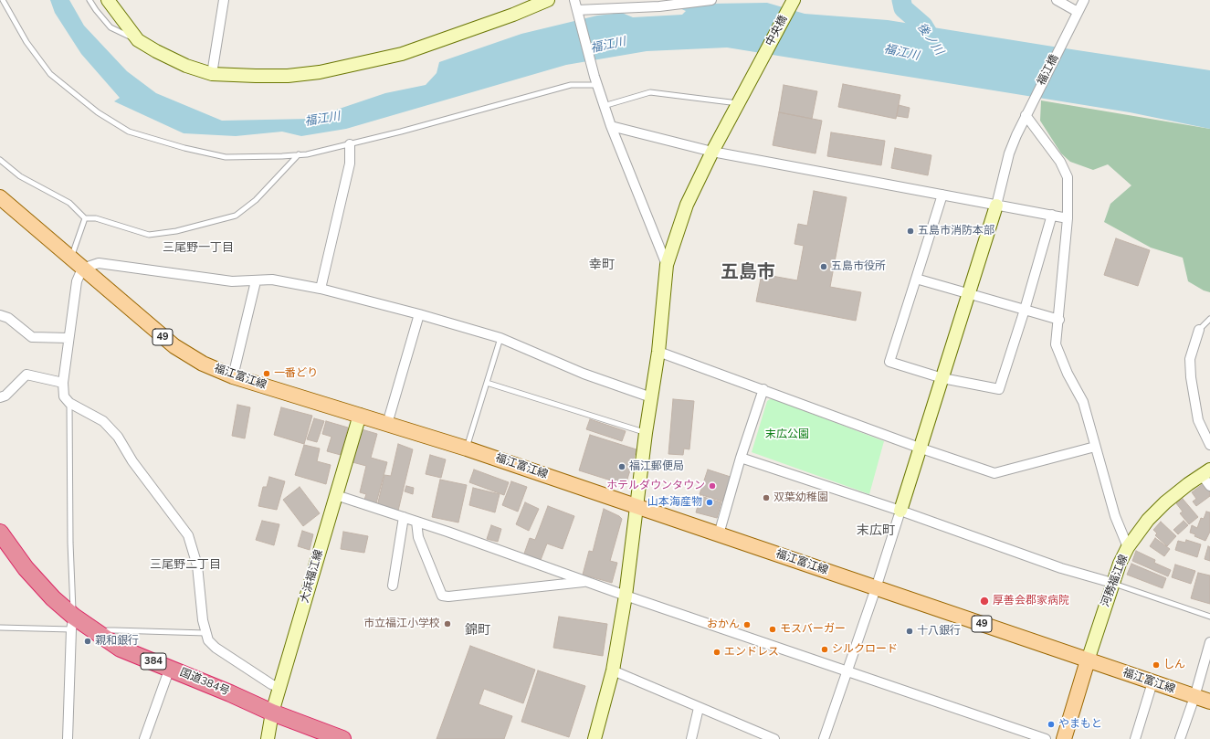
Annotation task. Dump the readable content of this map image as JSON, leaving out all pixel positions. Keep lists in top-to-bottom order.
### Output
{
  "streets": {
    "highway": ["384", "国道384号"],
    "main road": ["49", "福江富江線"],
    "street": [
      "中央橋",
      "福江橋",
      "大浜福江線",
      "河務福江線"
    ]
  },
  "crossings": [
    ["中央橋", "福江富江線"],
    ["福江富江線", "大浜福江線"],
    ["福江富江線", "河務福江線"],
    ["大浜福江線", "国道384号"]
  ],
  "districts": [
    "三尾野一丁目",
    "幸町",
    "五島市",
    "末広町",
    "三尾野二丁目",
    "錦町"
  ],
  "water": ["後ノ川", "福江川"],
  "parks": ["末広公園"],
  "places": [
    "五島市消防本部",
    "五島市役所",
    "一番どり",
    "福江郵便局",
    "ホテルダウンタウン",
    "双葉幼稚園",
    "山本海産物",
    "厚善会郡家病院",
    "市立福江小学校",
    "おかん",
    "モスバーガー",
    "十八銀行",
    "親和銀行",
    "シルクロード",
    "エンドレス",
    "しん",
    "やまもと"
  ]
}
